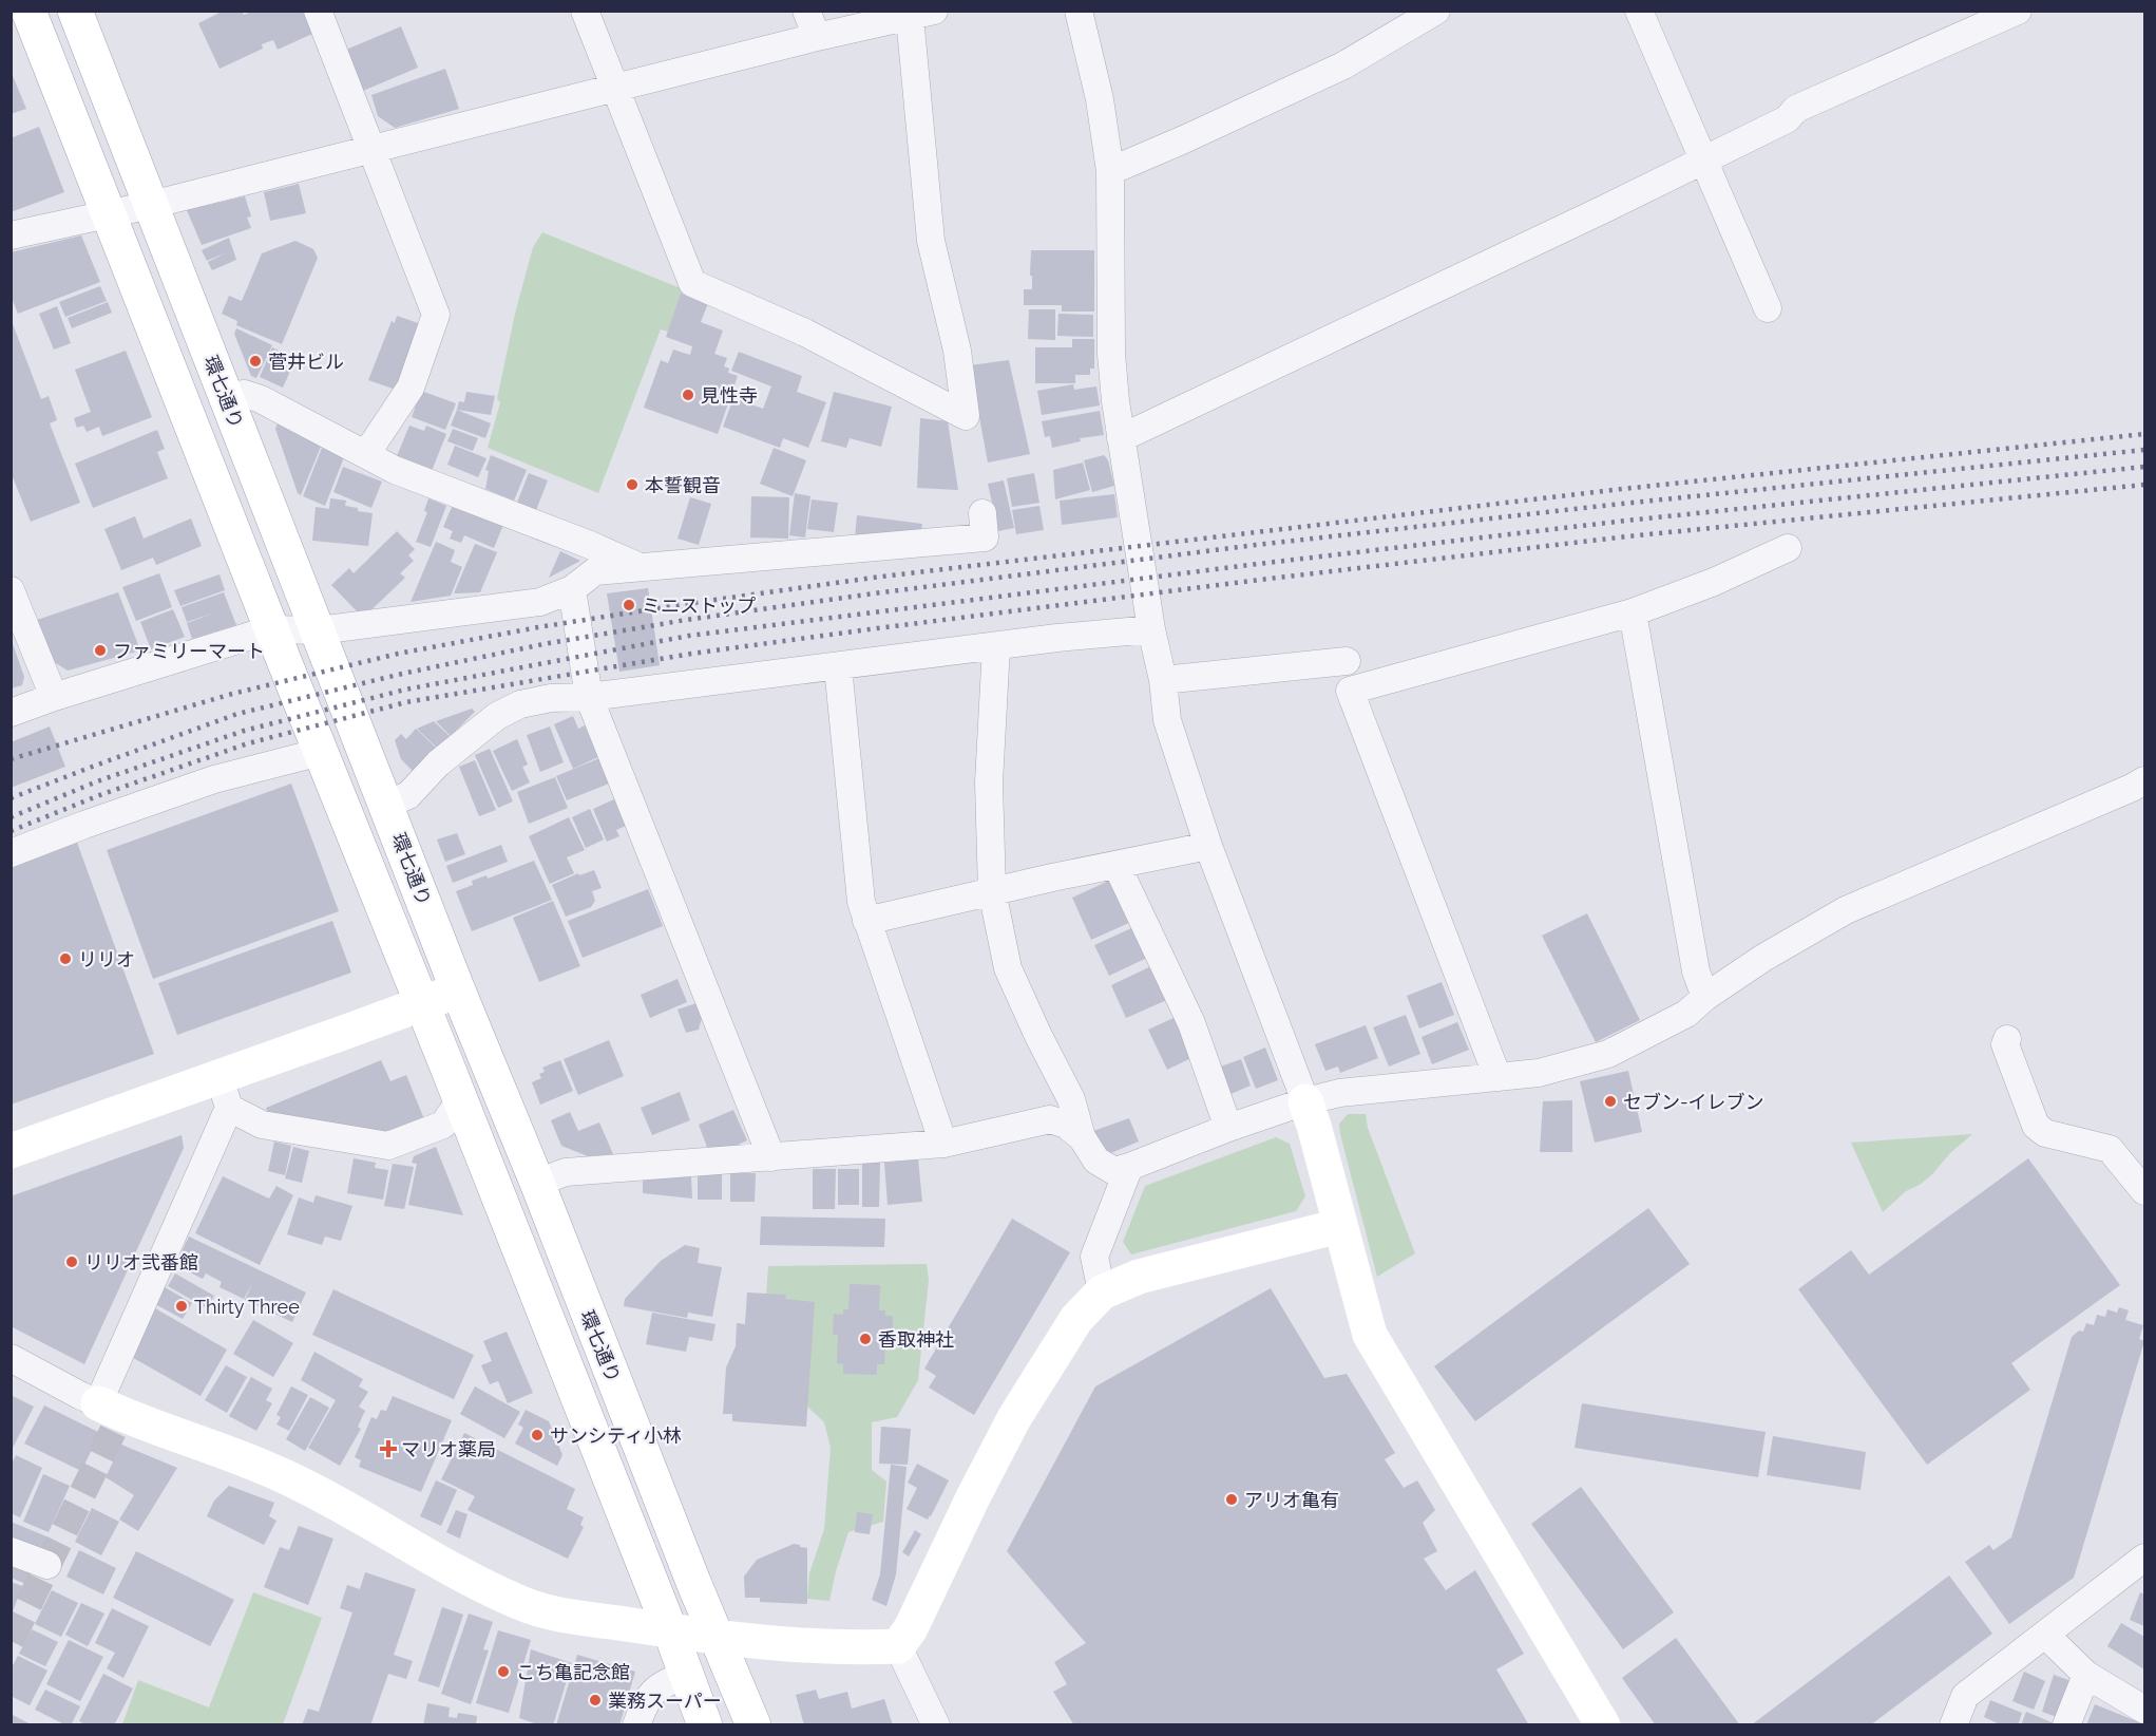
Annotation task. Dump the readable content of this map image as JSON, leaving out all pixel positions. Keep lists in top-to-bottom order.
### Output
{
  "streets": {
    "main road": ["環七通り"]
  },
  "places": {
    "other": [
      "菅井ビル",
      "見性寺",
      "本誓観音",
      "ミニストップ",
      "ファミリーマート",
      "リリオ",
      "セブン-イレブン",
      "リリオ弐番館",
      "Thirty Three",
      "香取神社",
      "サンシティ小林",
      "アリオ亀有",
      "こち亀記念館",
      "業務スーパー"
    ],
    "health": ["マリオ薬局"]
  }
}
